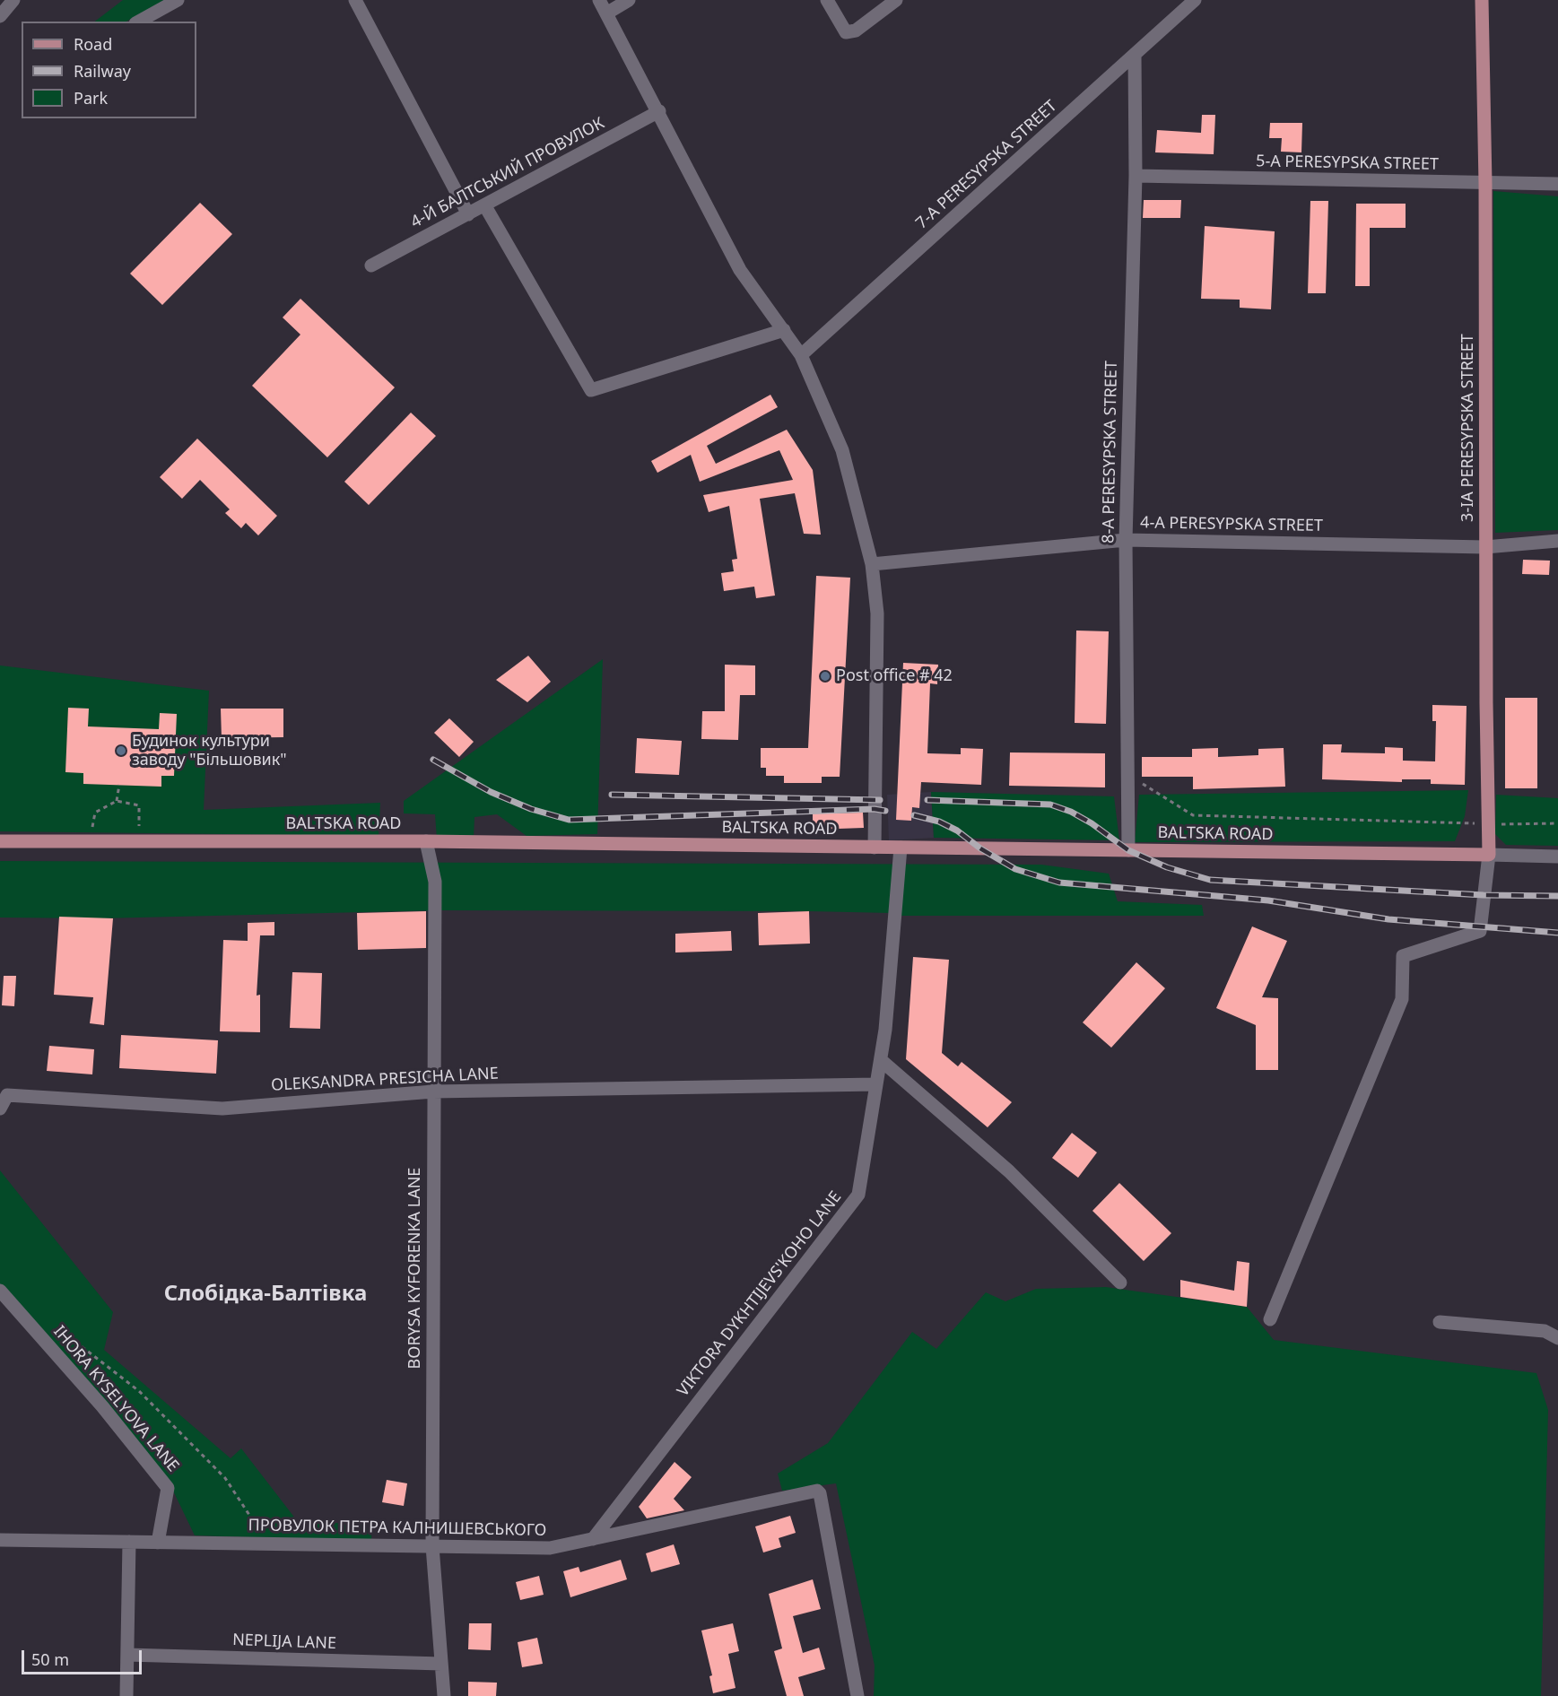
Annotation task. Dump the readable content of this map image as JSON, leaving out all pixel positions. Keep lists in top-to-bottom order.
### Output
{
  "streets": {
    "main road": ["3-IA PERESYPSKA STREET", "BALTSKA ROAD"],
    "street": [
      "5-A PERESYPSKA STREET",
      "7-A PERESYPSKA STREET",
      "4-Й БАЛТСЬКИЙ ПРОВУЛОК",
      "8-A PERESYPSKA STREET",
      "4-A PERESYPSKA STREET",
      "OLEKSANDRA PRESICHA LANE",
      "BORYSA KYFORENKA LANE",
      "VIKTORA DYKHTIJEVS'KOHO LANE",
      "IHORA KYSELYOVA LANE",
      "ПРОВУЛОК ПЕТРА КАЛНИШЕВСЬКОГО",
      "NEPLIJA LANE"
    ]
  },
  "crossings": [
    ["5-A PERESYPSKA STREET", "3-IA PERESYPSKA STREET"],
    ["5-A PERESYPSKA STREET", "8-A PERESYPSKA STREET"],
    ["7-A PERESYPSKA STREET", "8-A PERESYPSKA STREET"],
    ["3-IA PERESYPSKA STREET", "4-A PERESYPSKA STREET"],
    ["3-IA PERESYPSKA STREET", "BALTSKA ROAD"],
    ["8-A PERESYPSKA STREET", "4-A PERESYPSKA STREET"],
    ["8-A PERESYPSKA STREET", "BALTSKA ROAD"],
    ["BALTSKA ROAD", "BORYSA KYFORENKA LANE"],
    ["BALTSKA ROAD", "VIKTORA DYKHTIJEVS'KOHO LANE"],
    ["OLEKSANDRA PRESICHA LANE", "BORYSA KYFORENKA LANE"],
    ["OLEKSANDRA PRESICHA LANE", "VIKTORA DYKHTIJEVS'KOHO LANE"],
    ["BORYSA KYFORENKA LANE", "ПРОВУЛОК ПЕТРА КАЛНИШЕВСЬКОГО"],
    ["BORYSA KYFORENKA LANE", "NEPLIJA LANE"],
    ["VIKTORA DYKHTIJEVS'KOHO LANE", "ПРОВУЛОК ПЕТРА КАЛНИШЕВСЬКОГО"],
    ["IHORA KYSELYOVA LANE", "ПРОВУЛОК ПЕТРА КАЛНИШЕВСЬКОГО"]
  ],
  "districts": ["Слобідка-Балтівка"],
  "places": ["Post office # 42", "Будинок культури заводу \"Більшовик\""],
  "legend": ["Road", "Railway", "Park"],
  "scale_bar": "50 m"
}
